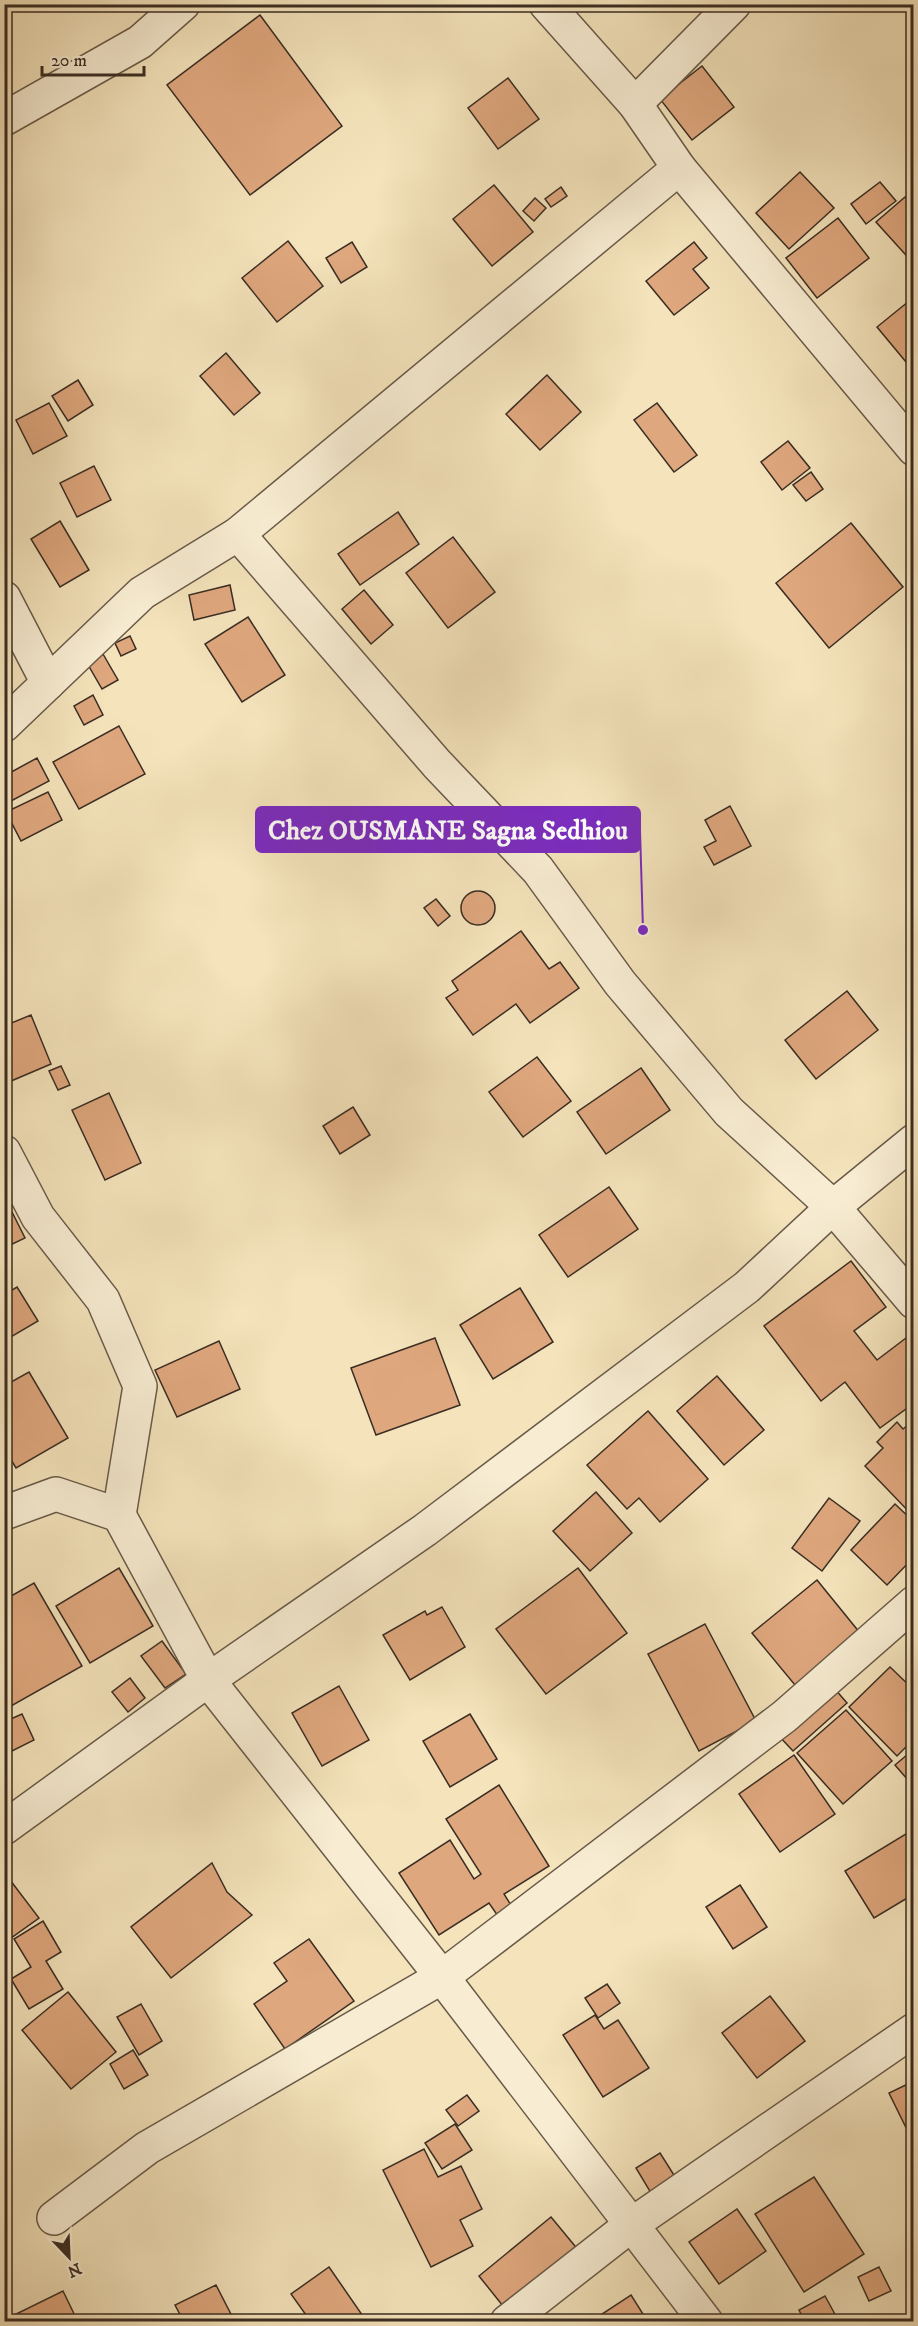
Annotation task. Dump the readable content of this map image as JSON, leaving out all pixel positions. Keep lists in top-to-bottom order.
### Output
{
  "places": ["Chez OUSMANE Sagna Sedhiou"],
  "scale_bar": "20 m",
  "north": "bottom right"
}
